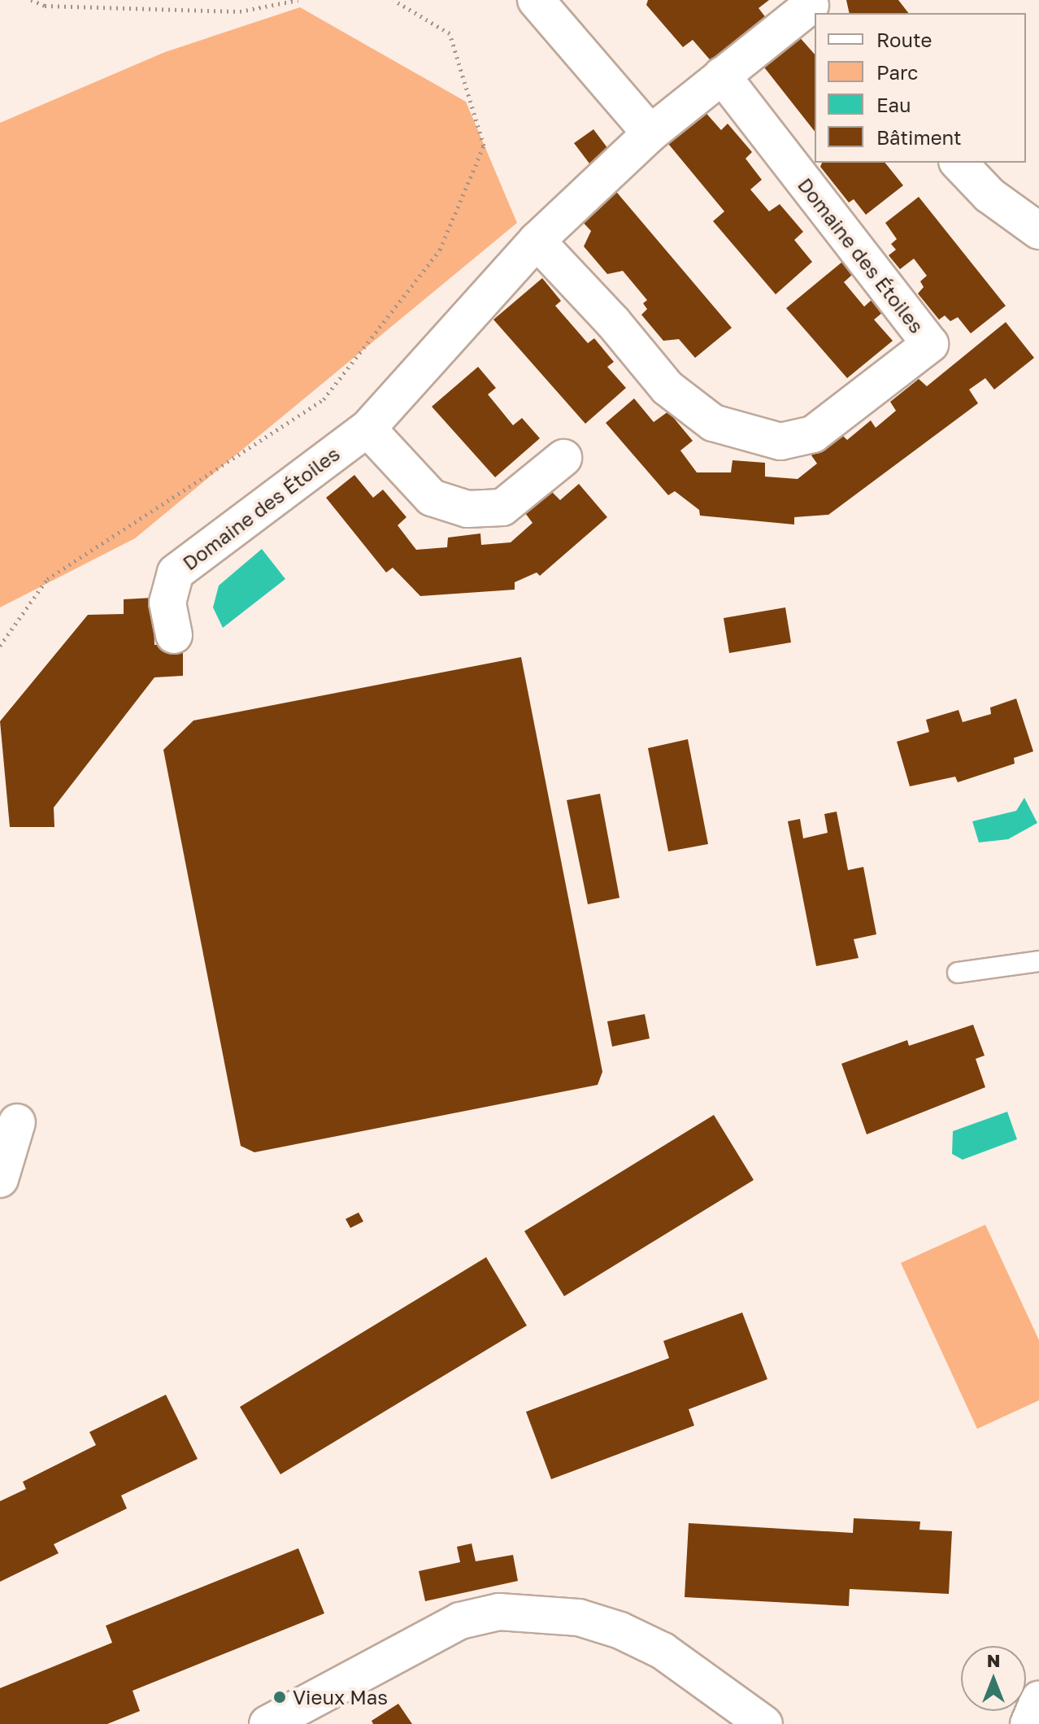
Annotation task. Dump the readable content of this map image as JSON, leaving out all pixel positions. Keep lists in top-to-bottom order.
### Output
{
  "streets": {
    "street": ["Domaine des Étoiles"]
  },
  "places": ["Vieux Mas"],
  "legend": [
    "Route",
    "Parc",
    "Eau",
    "Bâtiment"
  ],
  "north": "top"
}
